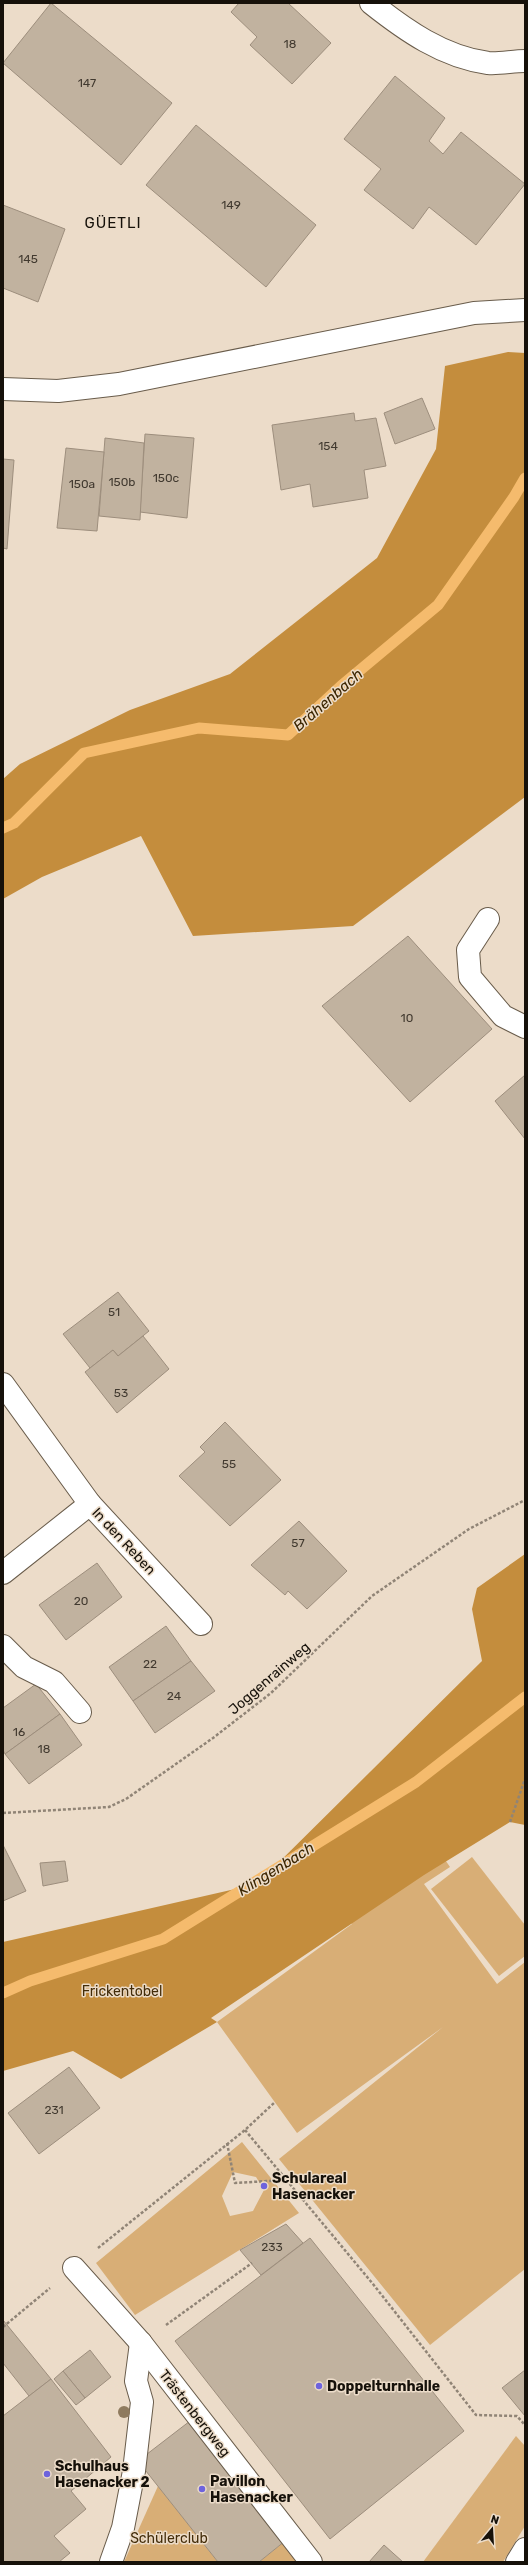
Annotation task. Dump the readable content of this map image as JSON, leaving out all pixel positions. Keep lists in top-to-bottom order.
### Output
{
  "streets": {
    "street": ["In den Reben", "Trästenbergweg"],
    "path": ["Joggenrainweg"]
  },
  "districts": ["GÜETLI"],
  "water": ["Brähenbach", "Klingenbach"],
  "parks": ["Frickentobel", "Schülerclub"],
  "places": [
    "Schulareal Hasenacker",
    "Doppelturnhalle",
    "Schulhaus Hasenacker 2",
    "Pavillon Hasenacker"
  ],
  "house_numbers": [
    "18",
    "147",
    "149",
    "145",
    "154",
    "150c",
    "150b",
    "150a",
    "10",
    "51",
    "53",
    "55",
    "57",
    "20",
    "22",
    "24",
    "16",
    "18",
    "231",
    "233"
  ],
  "north": "top"
}
